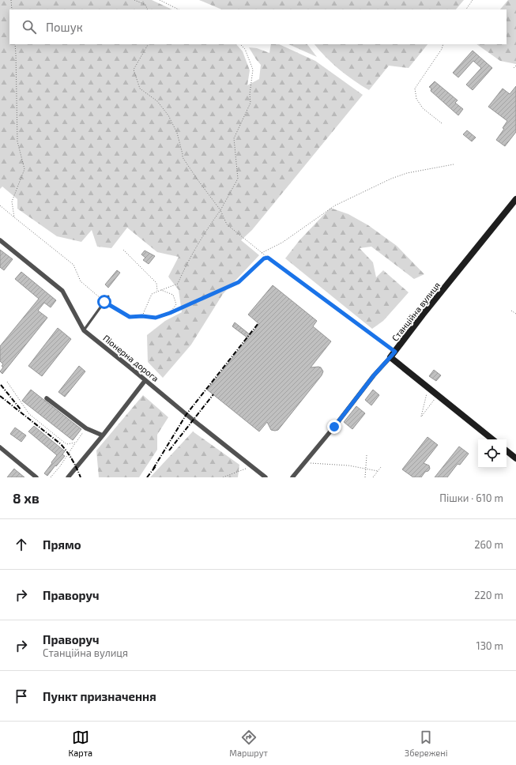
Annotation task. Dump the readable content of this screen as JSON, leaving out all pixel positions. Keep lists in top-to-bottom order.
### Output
{
  "streets": {
    "street": ["Станційна вулиця", "Піонерна дорога"]
  },
  "page": {
    "search": "Пошук",
    "heading": ["8 хв", "Пішки · 610 m"],
    "list": [
      ["Прямо", "260 m"],
      ["Праворуч", "220 m"],
      ["Праворуч", "Станційна вулиця", "130 m"],
      "Пункт призначення"
    ],
    "nav": ["Карта", "Маршрут", "Збережені"]
  }
}
